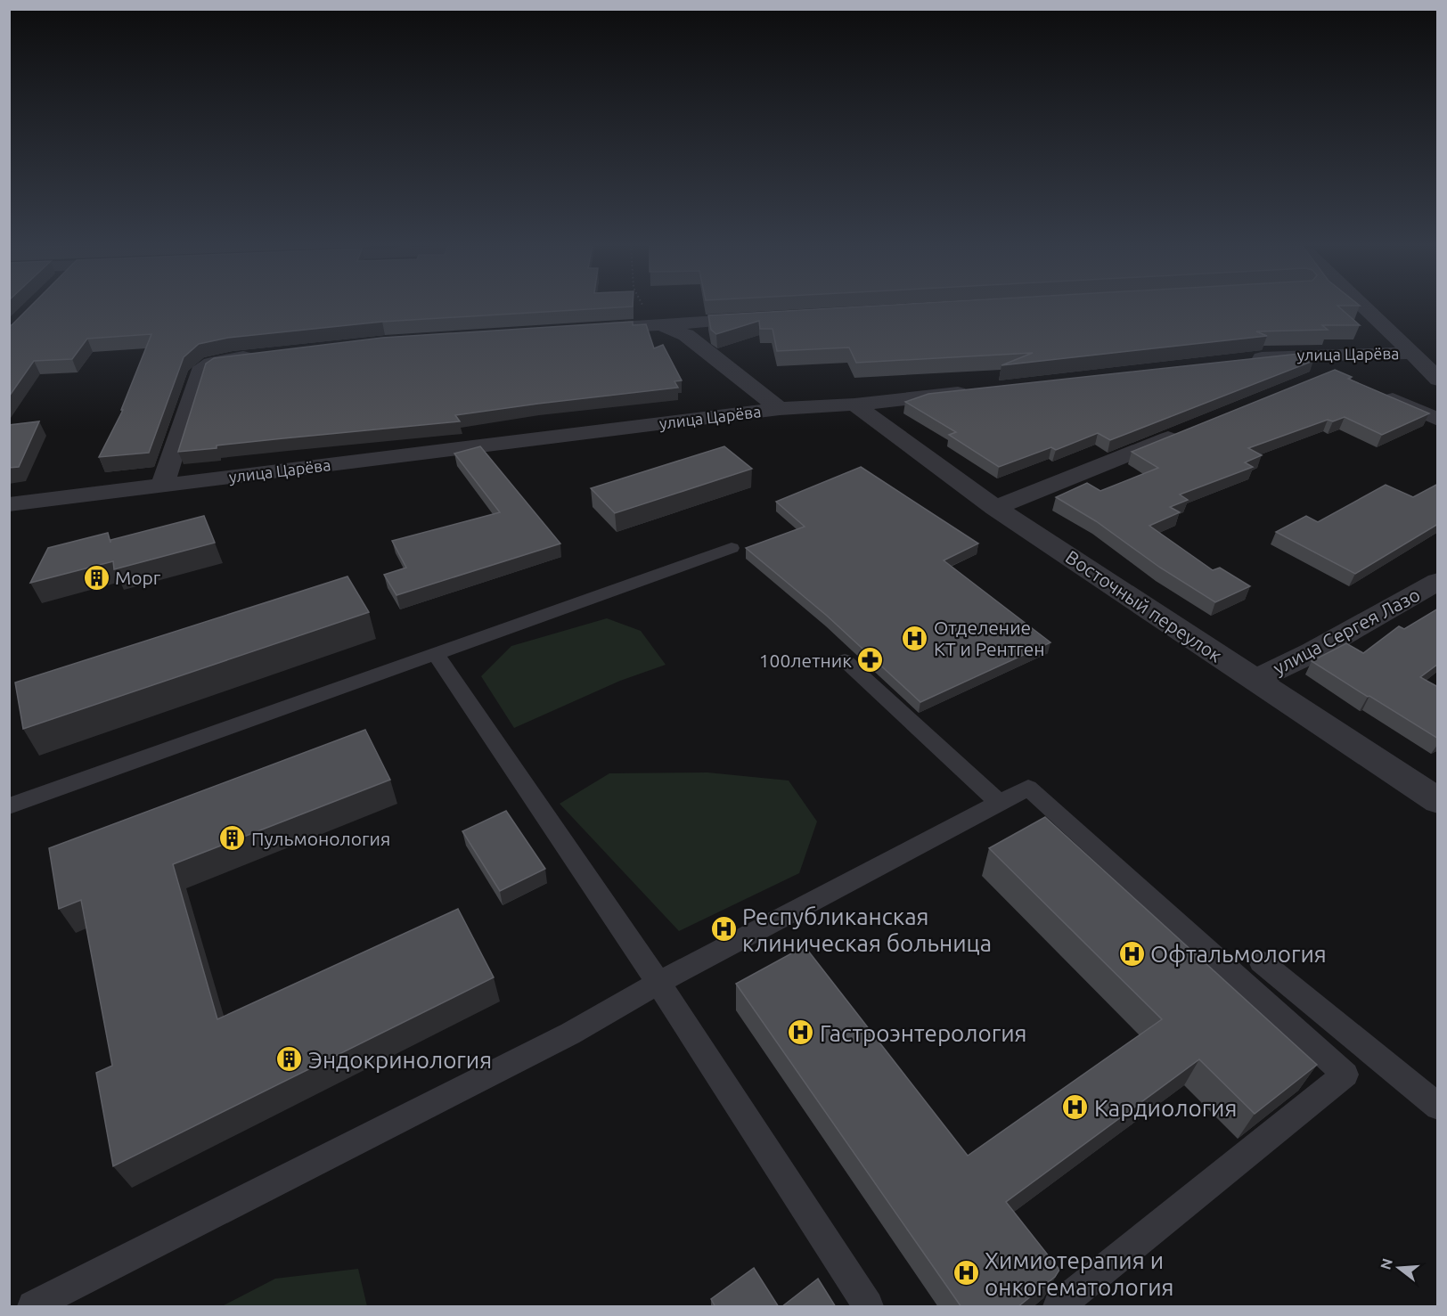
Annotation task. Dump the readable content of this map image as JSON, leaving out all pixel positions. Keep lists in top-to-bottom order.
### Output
{
  "streets": {
    "street": ["улица Царёва", "Восточный переулок", "улица Сергея Лазо"]
  },
  "crossings": [
    ["улица Царёва", "Восточный переулок"],
    ["Восточный переулок", "улица Сергея Лазо"]
  ],
  "places": {
    "building": ["Морг", "Пульмонология", "Эндокринология"],
    "hospital": [
      "Отделение КТ и Рентген",
      "Республиканская клиническая больница",
      "Офтальмология",
      "Гастроэнтерология",
      "Кардиология",
      "Химиотерапия и онкогематология"
    ],
    "pharmacy": ["100летник"]
  },
  "north": "left"
}
